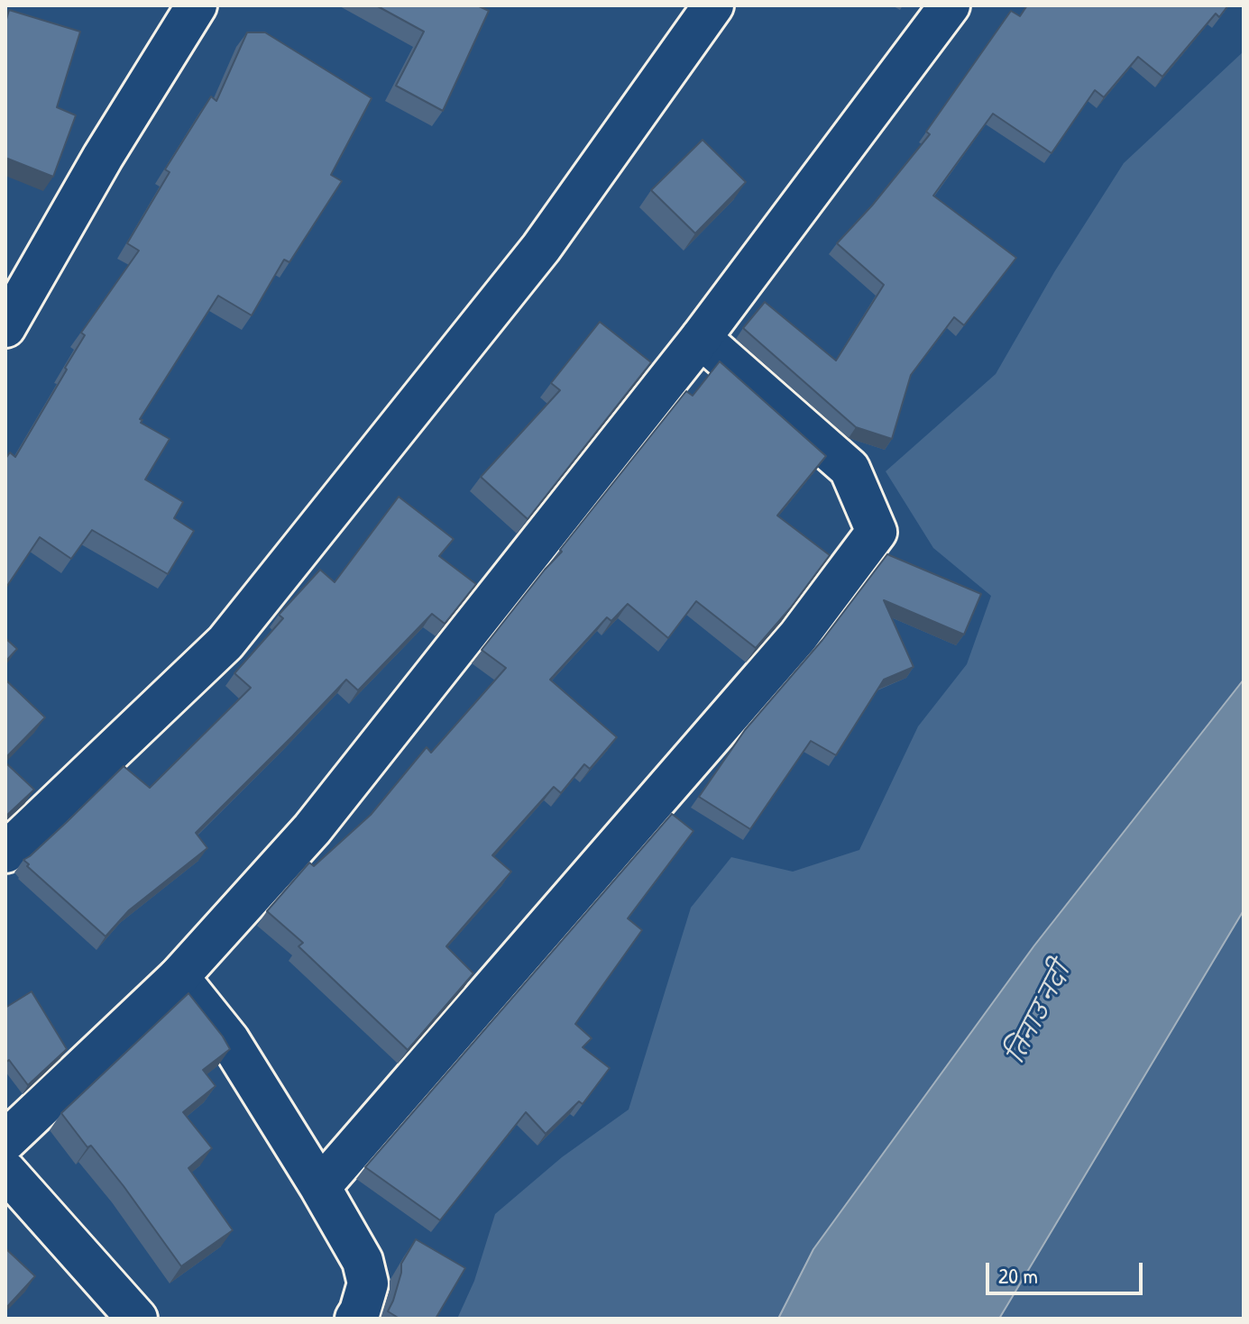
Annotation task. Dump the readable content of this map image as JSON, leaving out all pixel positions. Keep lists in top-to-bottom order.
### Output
{
  "water": ["तिनाउ नदी"],
  "scale_bar": "20 m"
}
